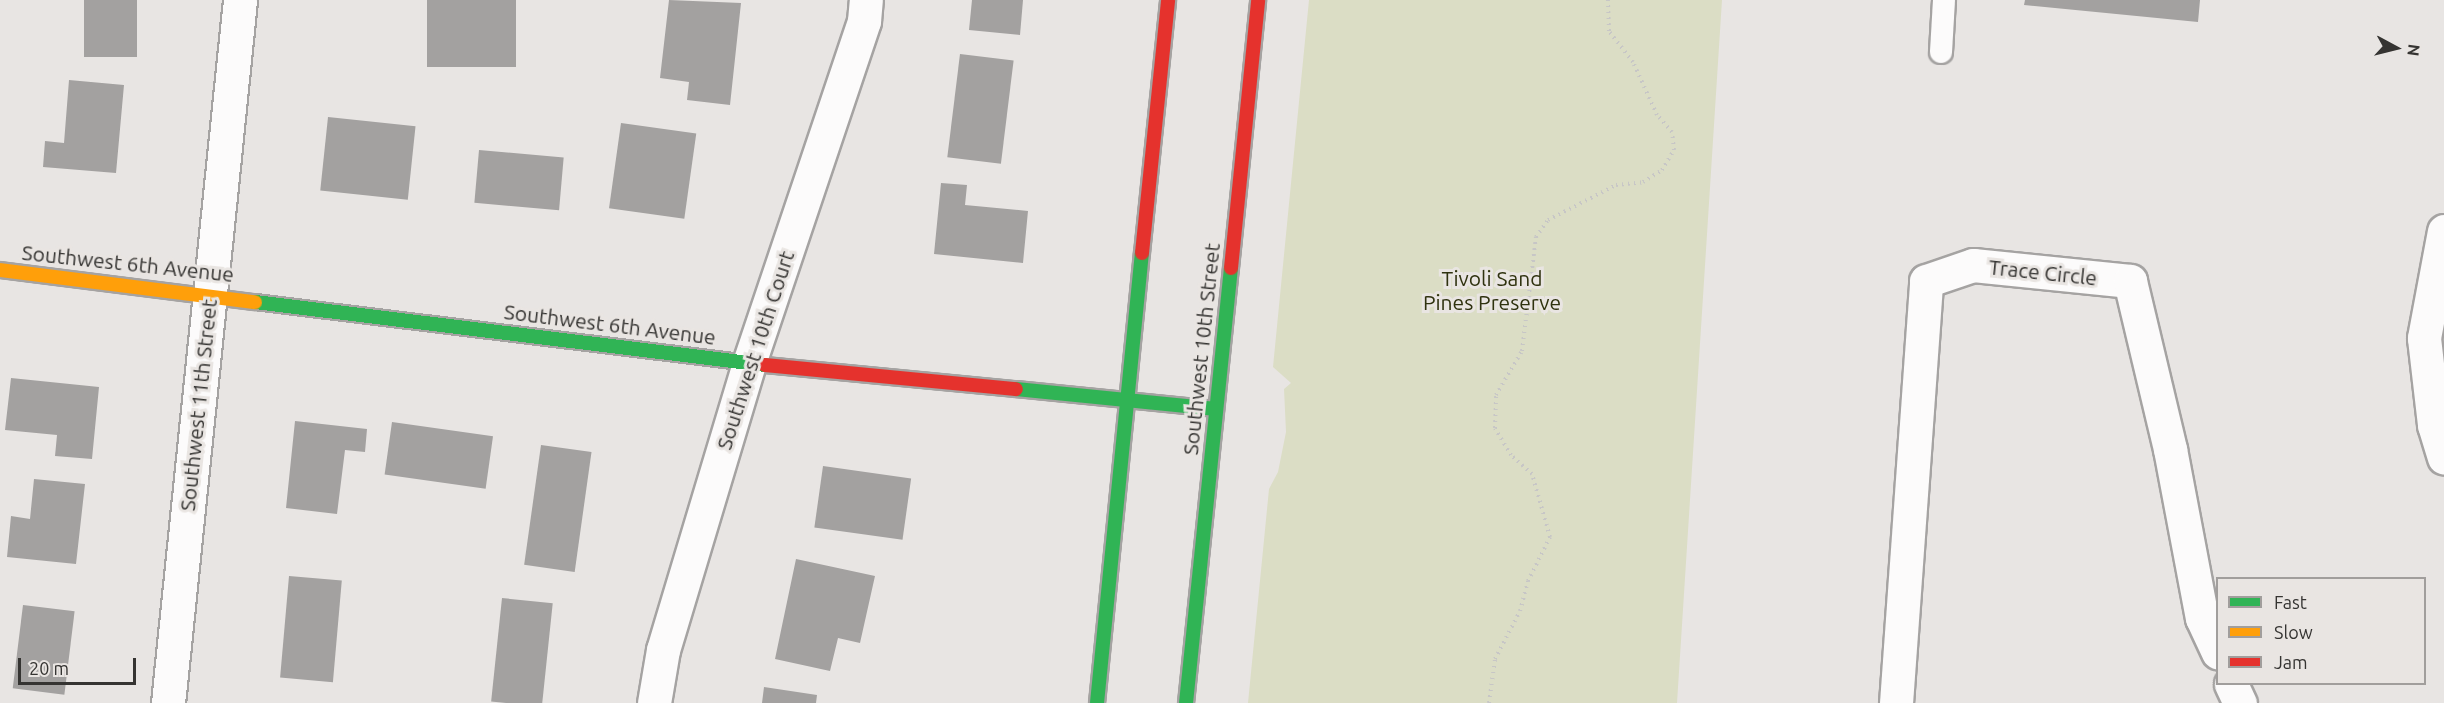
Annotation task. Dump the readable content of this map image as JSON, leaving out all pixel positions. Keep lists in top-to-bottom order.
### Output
{
  "streets": {
    "main road": ["Southwest 6th Avenue", "Southwest 10th Street"],
    "street": ["Trace Circle", "Southwest 10th Court", "Southwest 11th Street"]
  },
  "crossings": [
    ["Southwest 6th Avenue", "Southwest 10th Street"],
    ["Southwest 6th Avenue", "Southwest 10th Court"],
    ["Southwest 6th Avenue", "Southwest 11th Street"]
  ],
  "parks": ["Tivoli Sand Pines Preserve"],
  "legend": ["Fast", "Slow", "Jam"],
  "scale_bar": "20 m",
  "north": "right"
}
